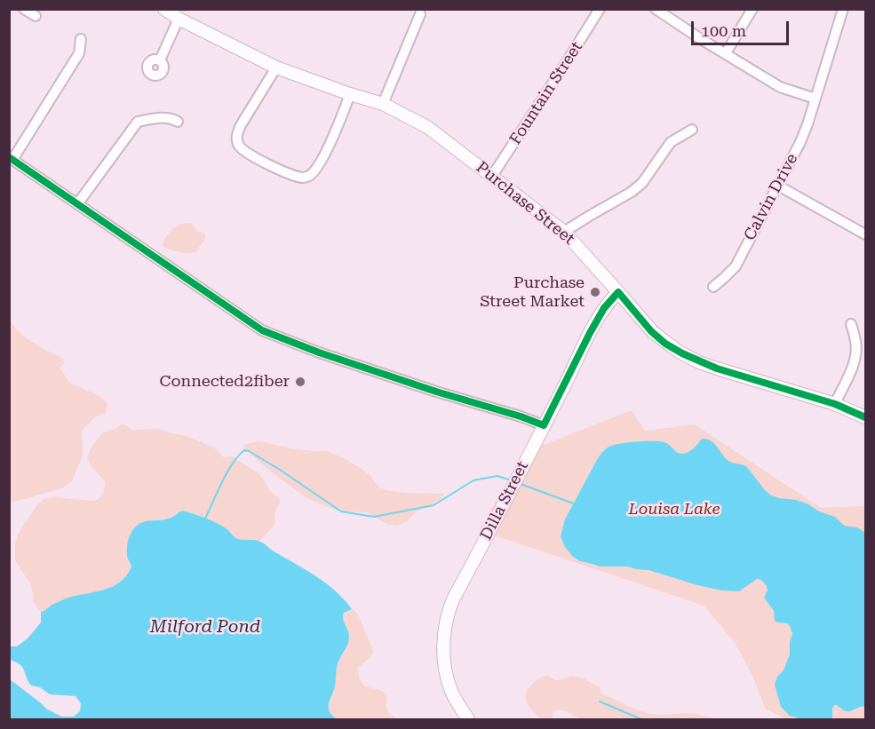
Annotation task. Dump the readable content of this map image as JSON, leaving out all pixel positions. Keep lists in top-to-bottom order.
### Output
{
  "streets": {
    "main road": ["Purchase Street", "Dilla Street"],
    "street": ["Fountain Street", "Calvin Drive"]
  },
  "crossings": [
    ["Fountain Street", "Purchase Street"],
    ["Purchase Street", "Dilla Street"]
  ],
  "water": ["Milford Pond"],
  "parks": ["Louisa Lake"],
  "places": ["Purchase Street Market", "Connected2fiber"],
  "scale_bar": "100 m"
}
